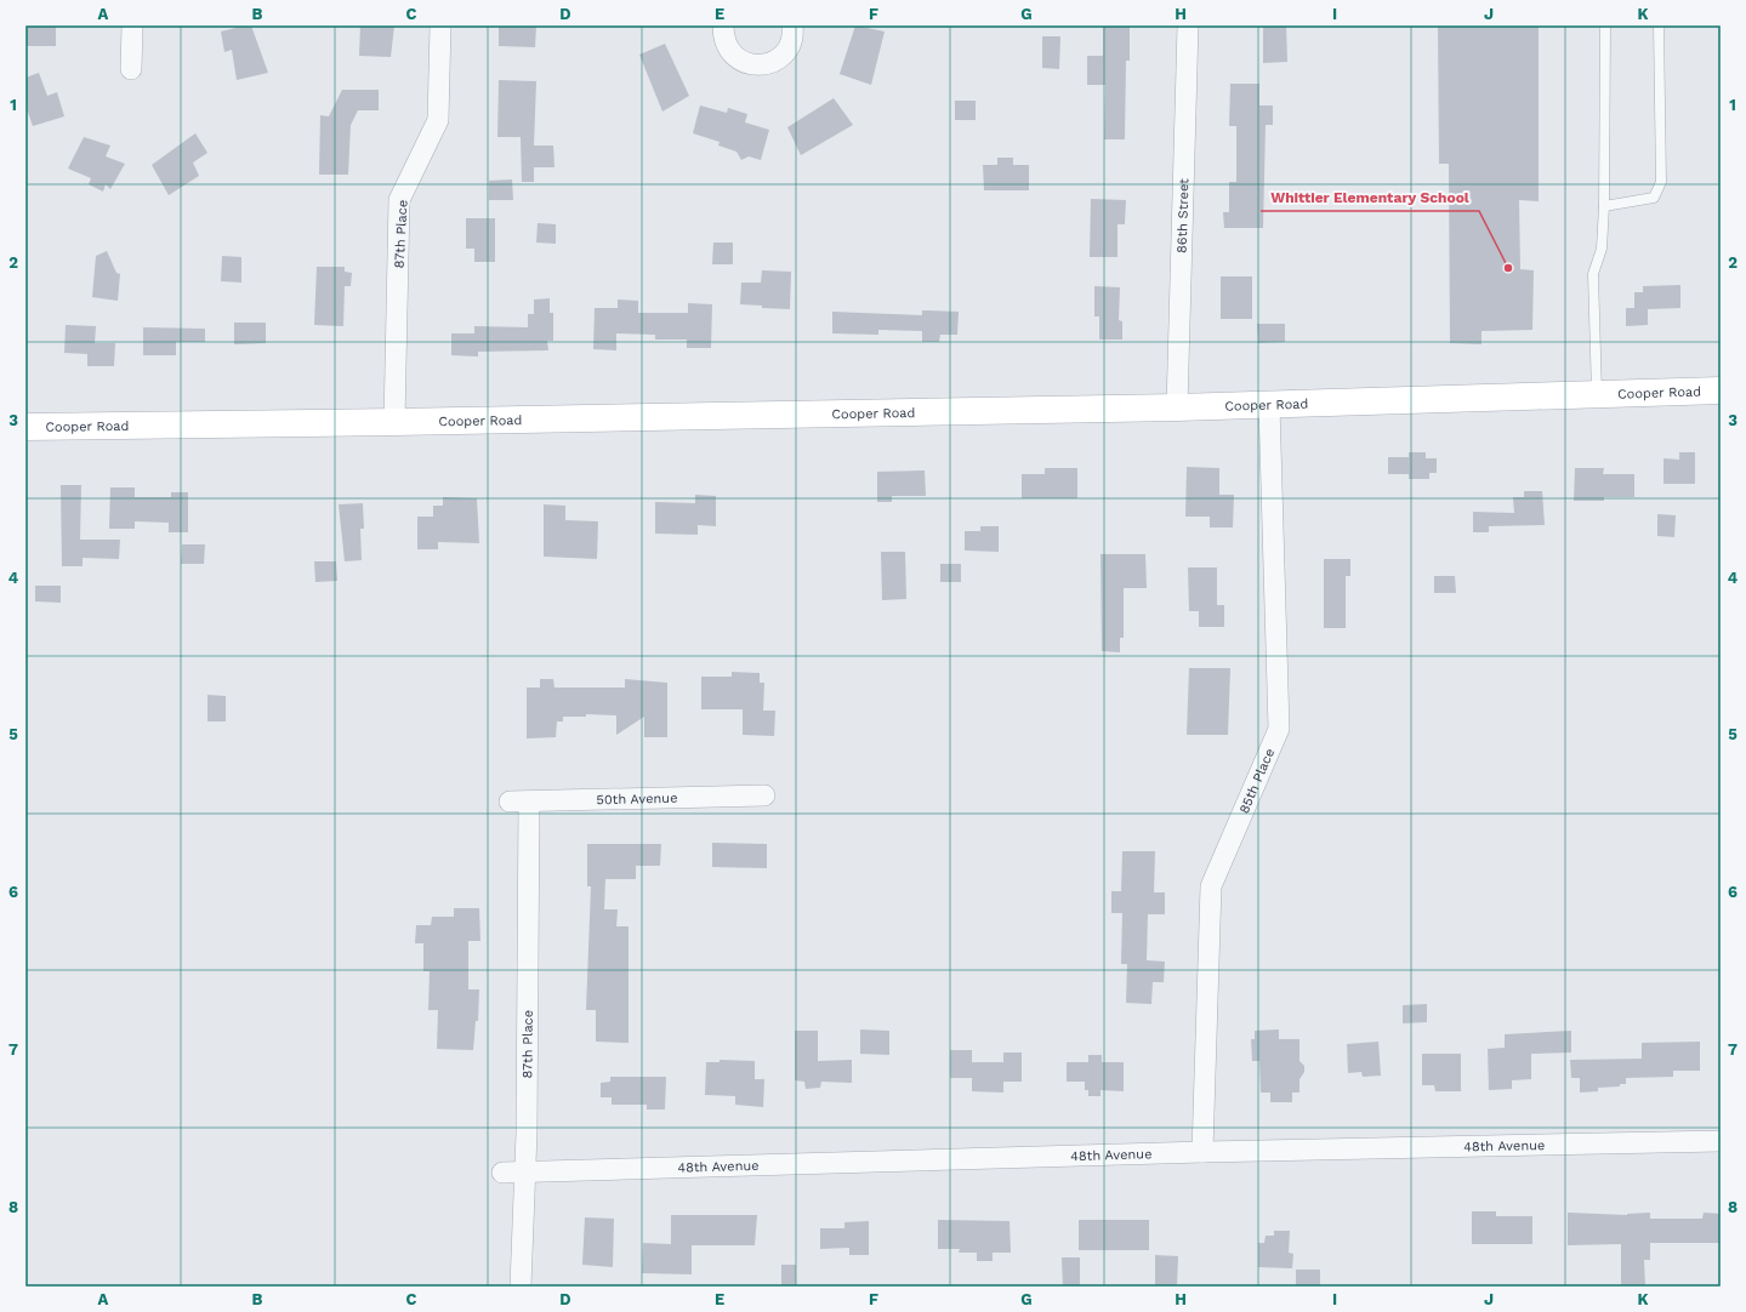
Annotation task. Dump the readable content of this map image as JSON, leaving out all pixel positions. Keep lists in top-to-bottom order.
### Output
{
  "streets": {
    "street": [
      "86th Street",
      "87th Place",
      "Cooper Road",
      "85th Place",
      "50th Avenue",
      "48th Avenue"
    ]
  },
  "crossings": [
    ["86th Street", "Cooper Road"],
    ["87th Place", "Cooper Road"],
    ["87th Place", "50th Avenue"],
    ["87th Place", "48th Avenue"],
    ["Cooper Road", "85th Place"],
    ["85th Place", "48th Avenue"]
  ],
  "places": ["Whittier Elementary School"],
  "grid": {
    "columns": [
      "A",
      "B",
      "C",
      "D",
      "E",
      "F",
      "G",
      "H",
      "I",
      "J",
      "K"
    ],
    "rows": [
      "1",
      "2",
      "3",
      "4",
      "5",
      "6",
      "7",
      "8"
    ]
  }
}
